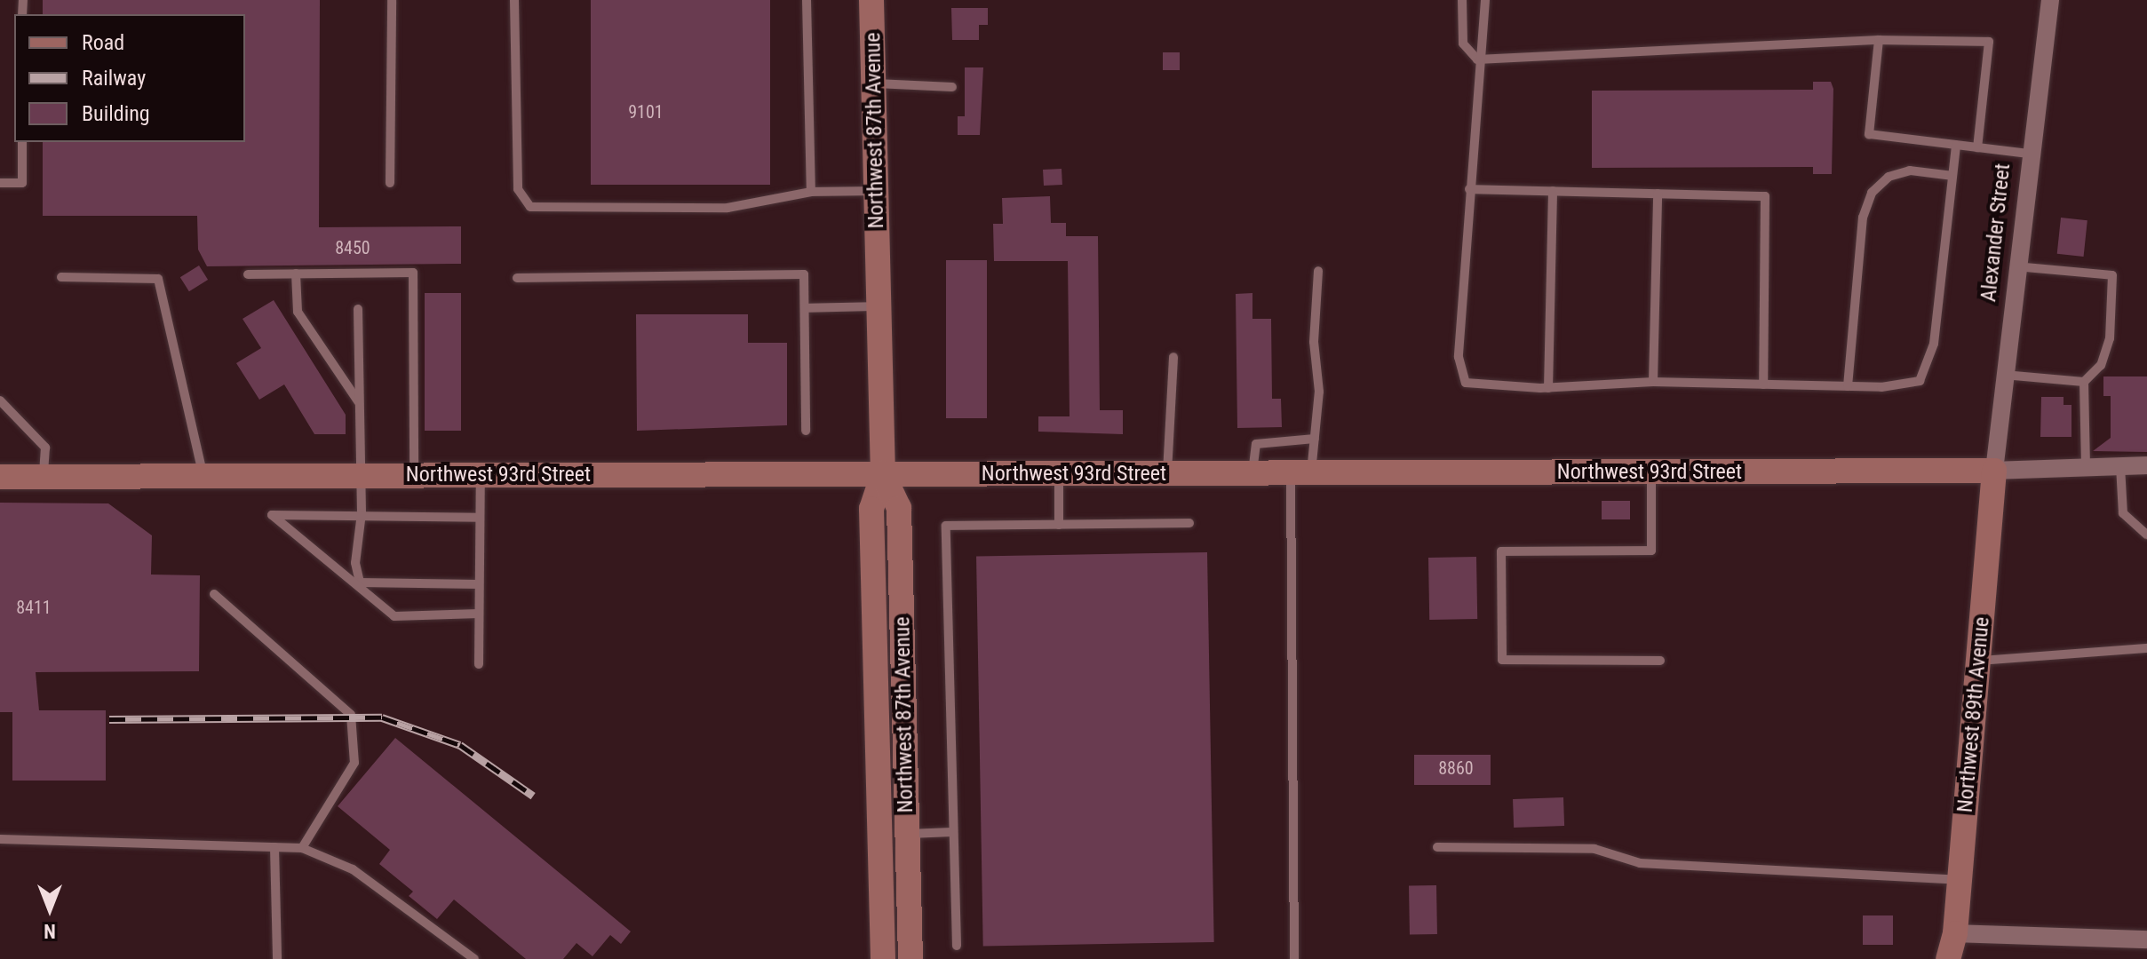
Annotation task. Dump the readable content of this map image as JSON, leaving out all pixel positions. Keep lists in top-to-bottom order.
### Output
{
  "streets": {
    "street": [
      "Northwest 87th Avenue",
      "Alexander Street",
      "Northwest 93rd Street",
      "Northwest 89th Avenue"
    ]
  },
  "crossings": [
    ["Northwest 87th Avenue", "Northwest 93rd Street"],
    ["Alexander Street", "Northwest 93rd Street"],
    ["Alexander Street", "Northwest 89th Avenue"],
    ["Northwest 93rd Street", "Northwest 89th Avenue"]
  ],
  "house_numbers": [
    "9101",
    "8450",
    "8411",
    "8860"
  ],
  "legend": ["Road", "Railway", "Building"],
  "north": "bottom"
}
